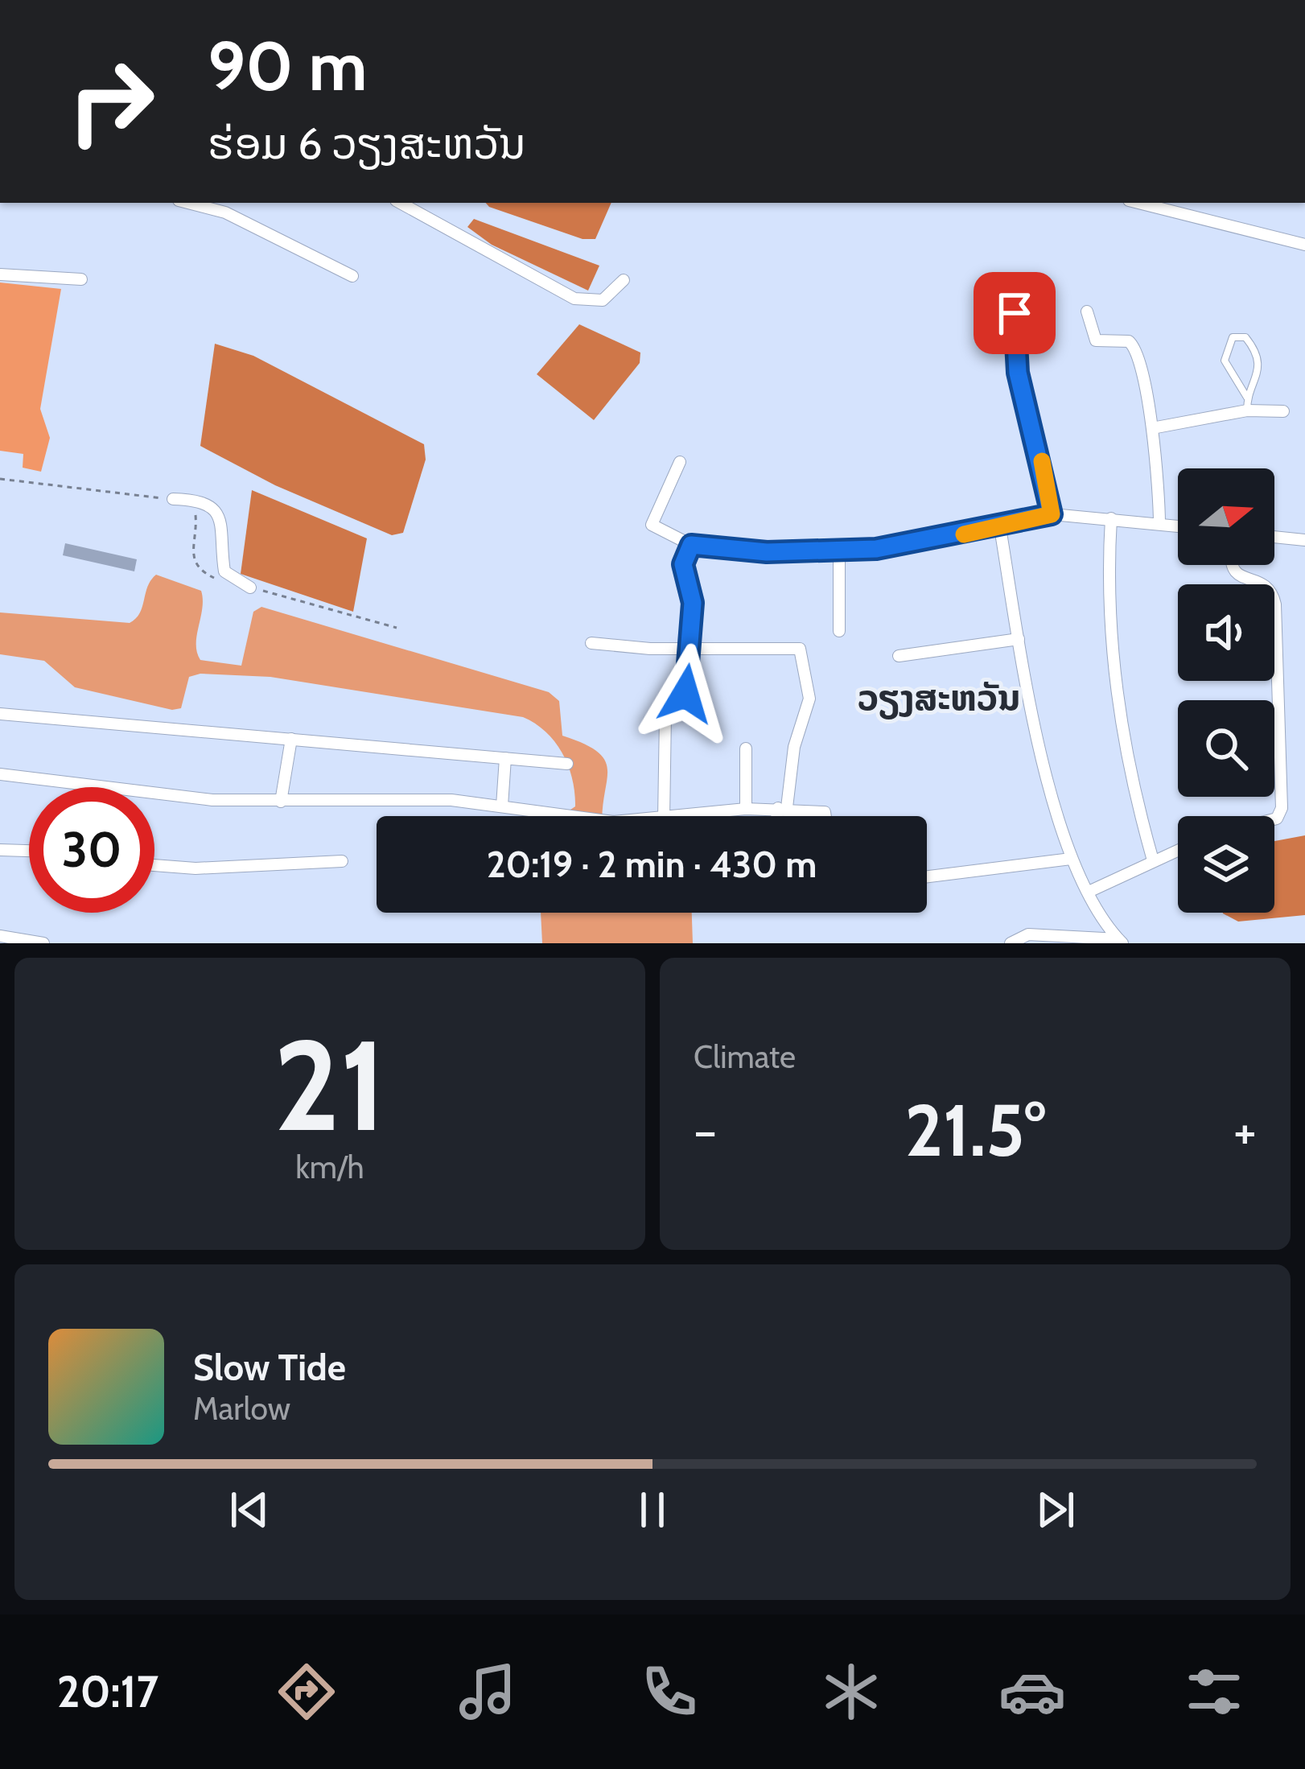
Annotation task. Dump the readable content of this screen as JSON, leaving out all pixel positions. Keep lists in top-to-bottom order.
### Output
{
  "districts": ["ວຽງສະຫວັນ"],
  "north": "right",
  "page": {
    "turn": ["90 m", "ຮ່ອມ 6 ວຽງສະຫວັນ"],
    "limit": "30",
    "trip": "20:19 · 2 min · 430 m",
    "tile": [
      ["21", "km/h"],
      "Climate"
    ],
    "heat": ["−", "21.5°", "+"],
    "song": ["Slow Tide", "Marlow"],
    "tabs": "20:17"
  }
}
